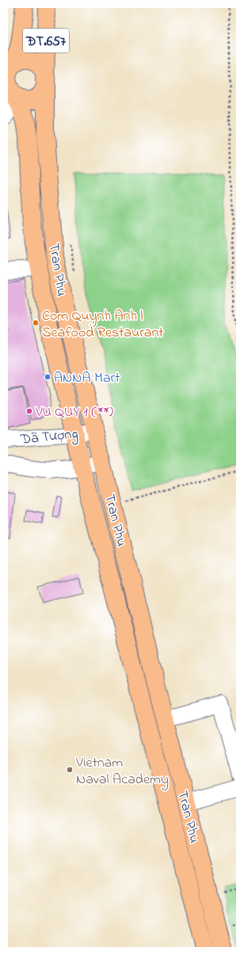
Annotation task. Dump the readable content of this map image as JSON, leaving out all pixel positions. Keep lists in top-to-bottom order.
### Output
{
  "streets": {
    "main road": ["ĐT.657", "Tran Phu"],
    "street": ["Dã Tượng"]
  },
  "crossings": [
    ["ĐT.657", "Tran Phu"],
    ["Tran Phu", "Dã Tượng"]
  ],
  "places": [
    "Com Quynh Anh | Seafood Restaurant",
    "ANNA Mart",
    "VU QUY 1 (**)",
    "Vietnam Naval Academy"
  ]
}
